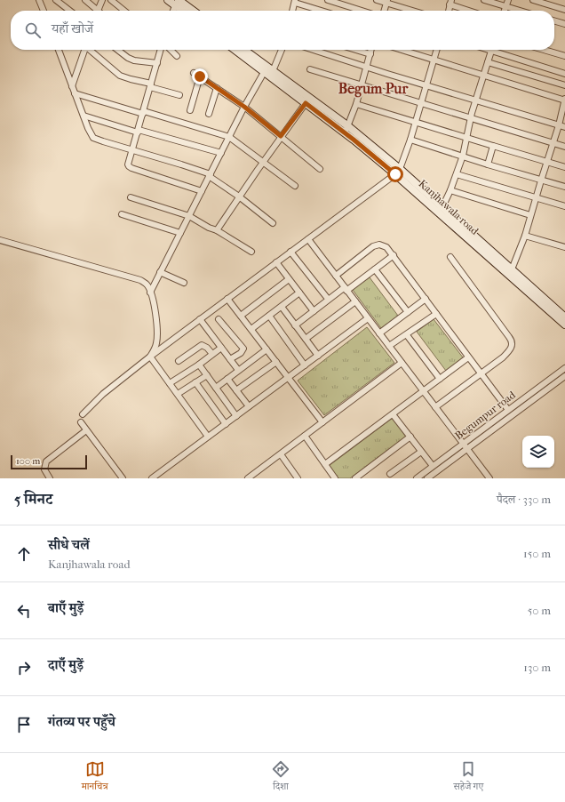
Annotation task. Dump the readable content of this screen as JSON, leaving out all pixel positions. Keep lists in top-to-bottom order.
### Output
{
  "streets": {
    "main road": ["Kanjhawala road"],
    "street": ["Begumpur road"]
  },
  "districts": ["Begum Pur"],
  "scale_bar": "100 m",
  "page": {
    "search": "यहाँ खोजें",
    "scale": "100 m",
    "heading": ["5 मिनट", "पैदल · 330 m"],
    "list": [
      ["सीधे चलें", "Kanjhawala road", "150 m"],
      ["बाएँ मुड़ें", "50 m"],
      ["दाएँ मुड़ें", "130 m"],
      "गंतव्य पर पहुँचे"
    ],
    "nav": ["मानचित्र", "दिशा", "सहेजे गए"]
  }
}
